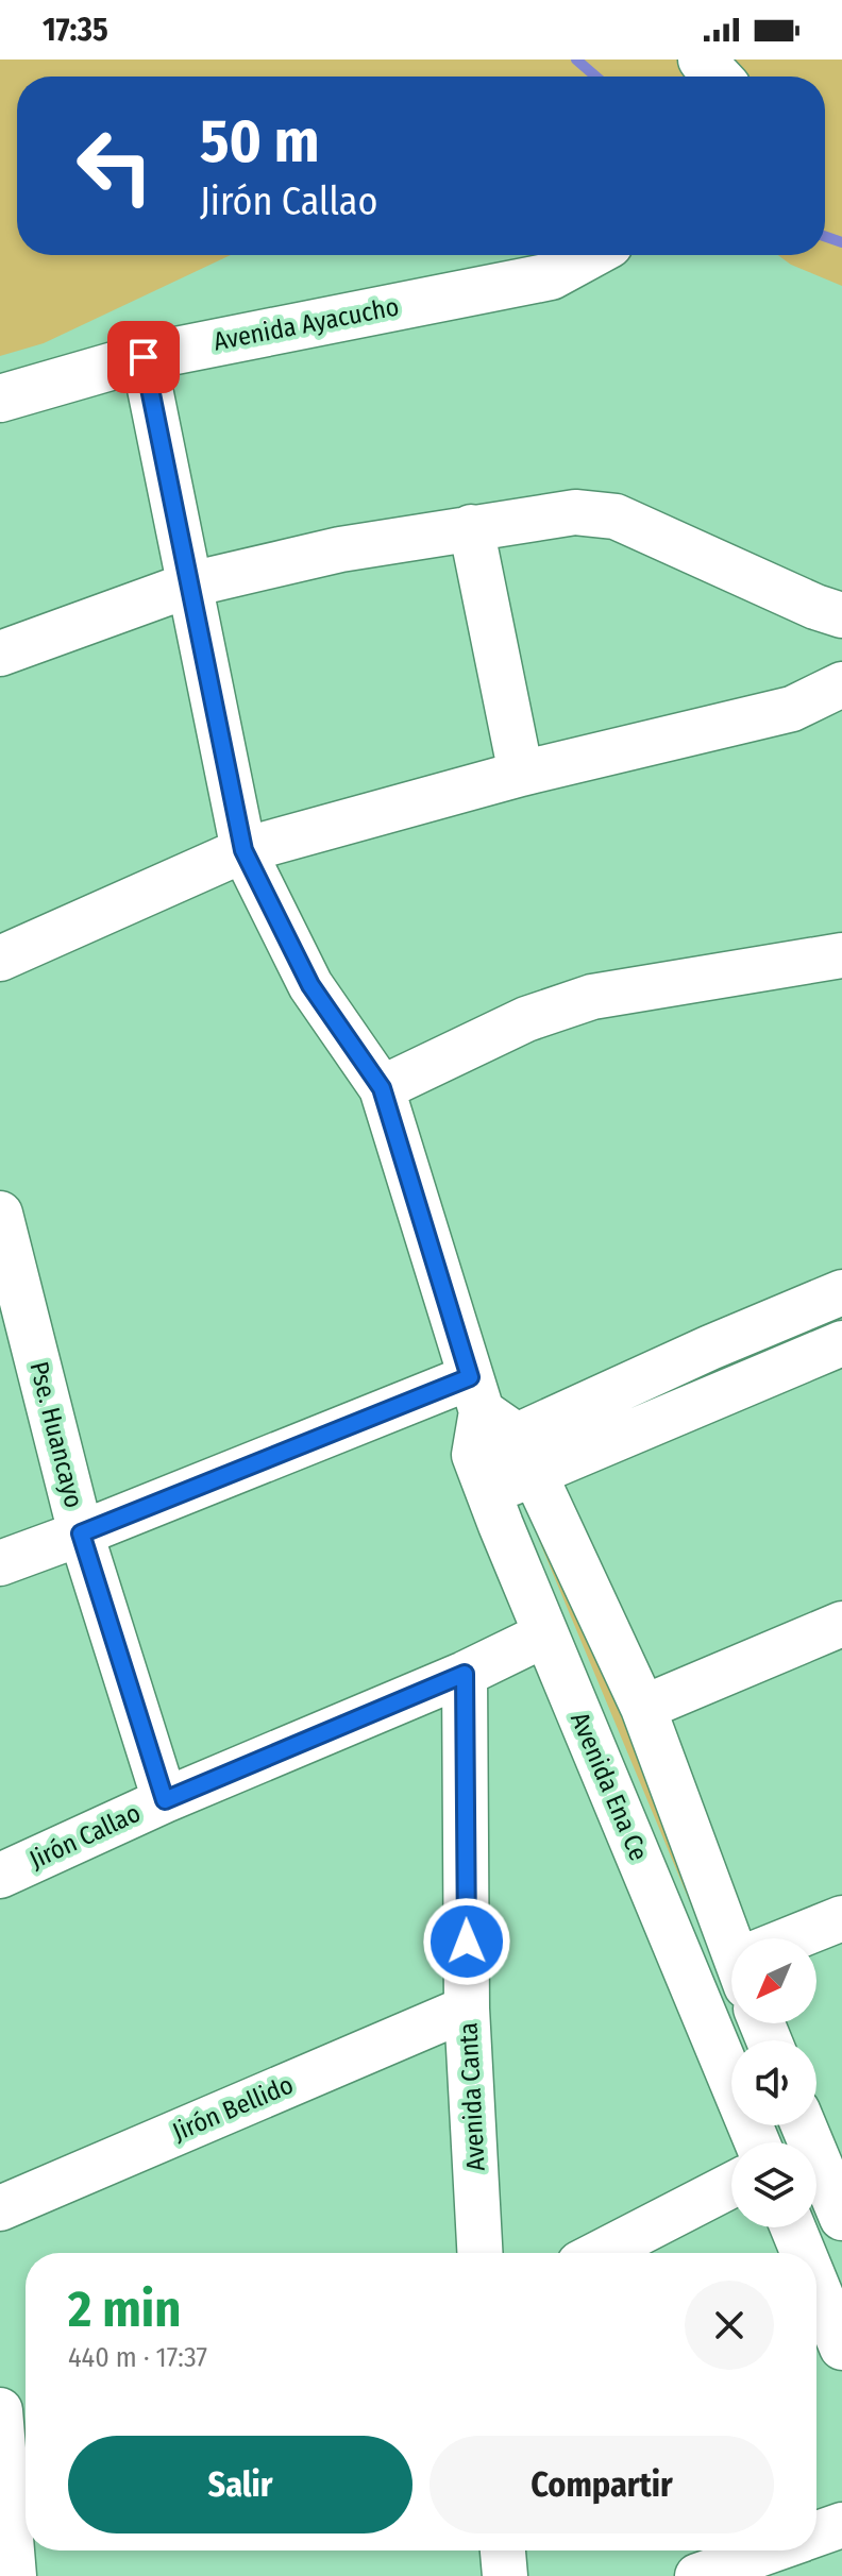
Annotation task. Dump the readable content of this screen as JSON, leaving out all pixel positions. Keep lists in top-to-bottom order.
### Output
{
  "streets": {
    "street": [
      "Avenida Ayacucho",
      "Pse. Huancayo",
      "Avenida Ena Ce",
      "Jirón Callao",
      "Avenida Canta",
      "Jirón Bellido"
    ]
  },
  "crossings": [
    ["Pse. Huancayo", "Jirón Callao"],
    ["Avenida Ena Ce", "Jirón Callao"],
    ["Jirón Callao", "Avenida Canta"],
    ["Avenida Canta", "Jirón Bellido"]
  ],
  "north": "bottom left",
  "page": {
    "status": "17:35",
    "turn": ["50 m", "Jirón Callao"],
    "heading": ["2 min", "440 m · 17:37"],
    "buttons": ["Salir", "Compartir"]
  }
}
